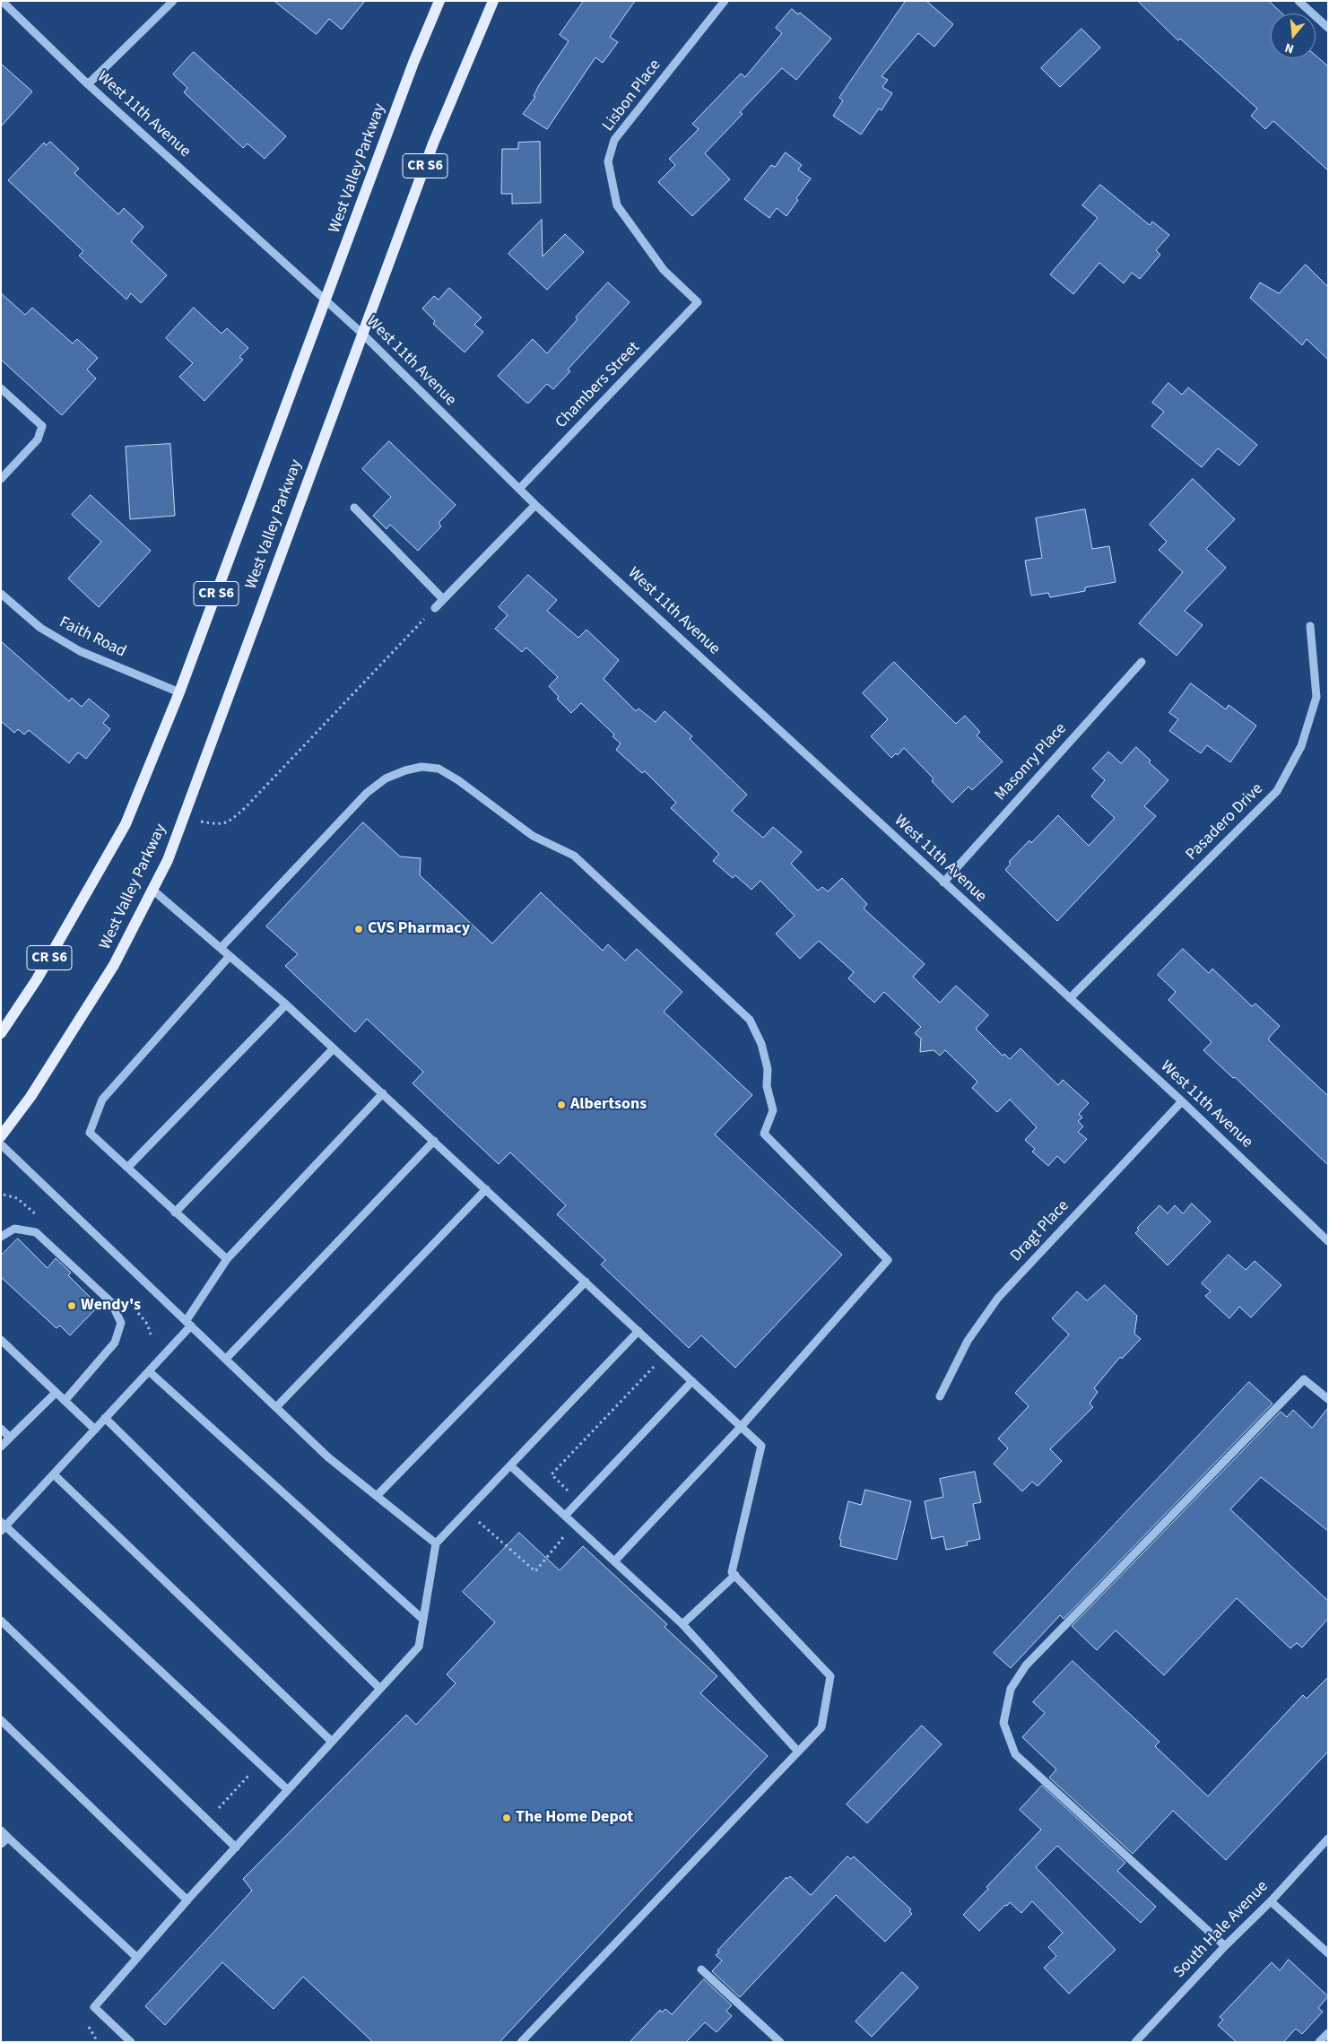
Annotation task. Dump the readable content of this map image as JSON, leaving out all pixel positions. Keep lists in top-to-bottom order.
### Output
{
  "streets": {
    "main road": ["CR S6", "West Valley Parkway"],
    "street": [
      "Lisbon Place",
      "West 11th Avenue",
      "Chambers Street",
      "Faith Road",
      "Masonry Place",
      "Pasadero Drive",
      "Dragt Place",
      "South Hale Avenue"
    ]
  },
  "crossings": [
    ["Lisbon Place", "Chambers Street"],
    ["West 11th Avenue", "West Valley Parkway"],
    ["West 11th Avenue", "Chambers Street"],
    ["West 11th Avenue", "Masonry Place"],
    ["West 11th Avenue", "Pasadero Drive"],
    ["West 11th Avenue", "Dragt Place"],
    ["West Valley Parkway", "Faith Road"]
  ],
  "places": [
    "CVS Pharmacy",
    "Albertsons",
    "Wendy's",
    "The Home Depot"
  ],
  "north": "bottom"
}
